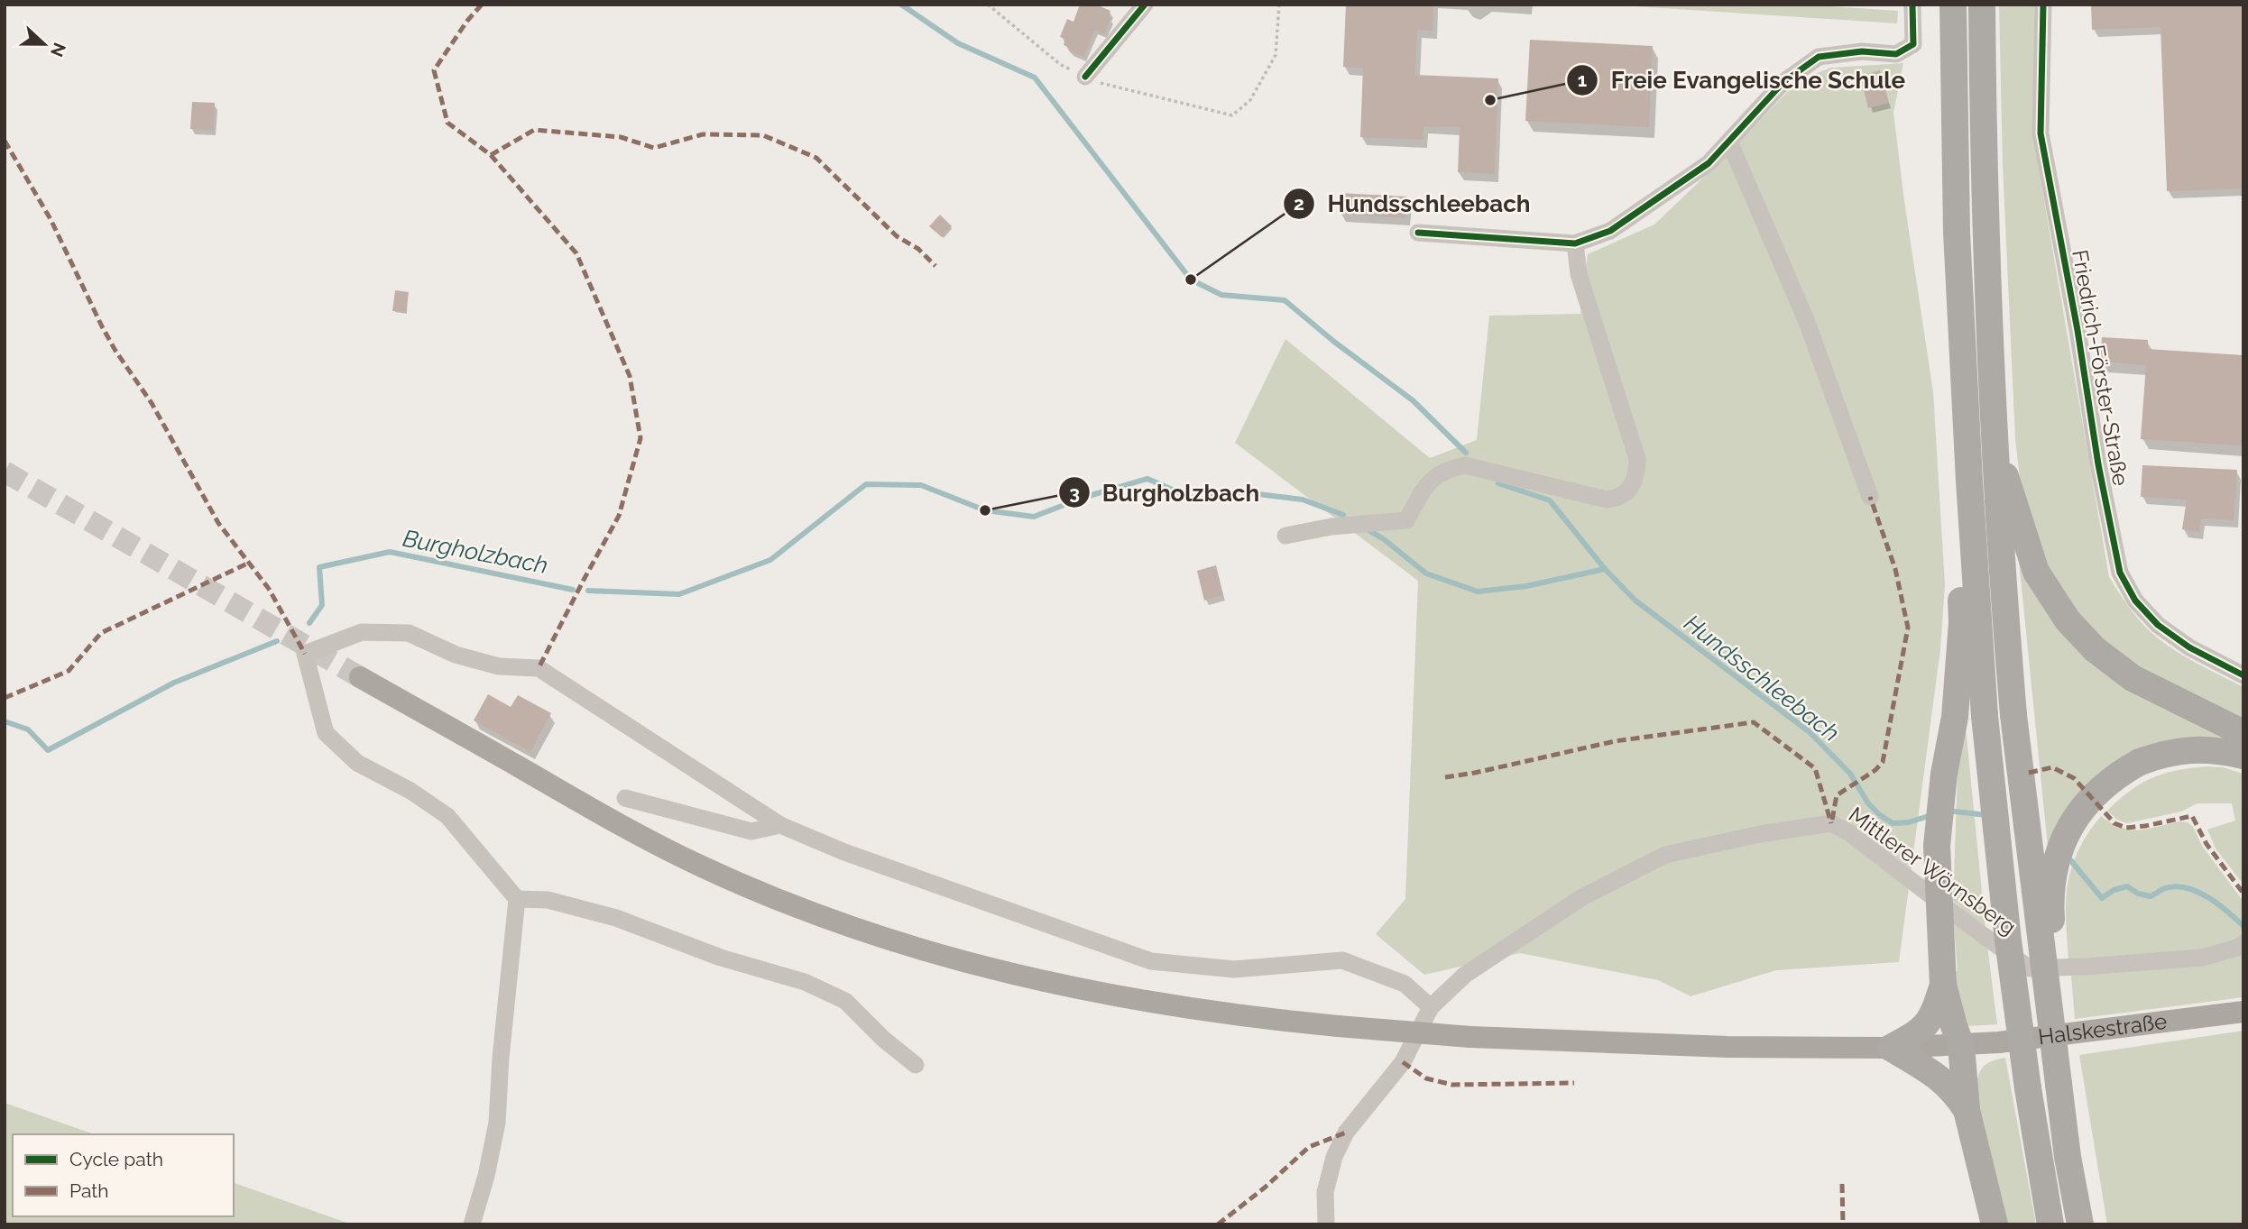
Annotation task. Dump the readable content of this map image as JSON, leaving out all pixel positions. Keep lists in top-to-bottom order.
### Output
{
  "streets": {
    "main road": ["Halskestraße"],
    "street": ["Friedrich-Förster-Straße", "Mittlerer Wörnsberg"]
  },
  "water": ["Burgholzbach", "Hundsschleebach"],
  "places": ["Freie Evangelische Schule", "Hundsschleebach", "Burgholzbach"],
  "legend": ["Cycle path", "Path"],
  "north": "right"
}
